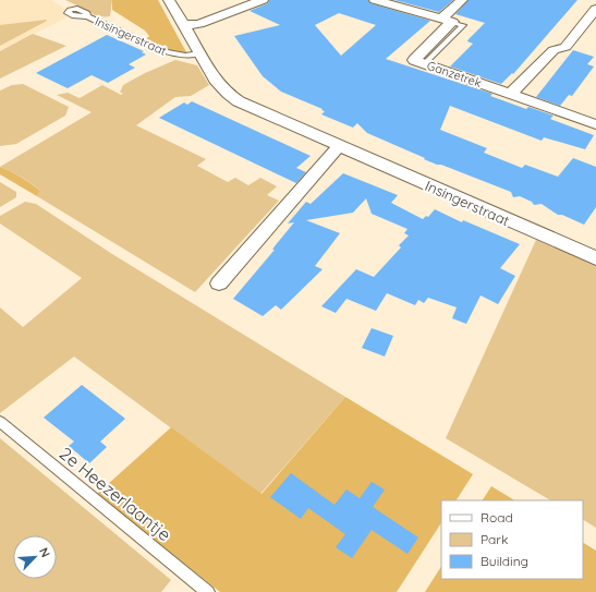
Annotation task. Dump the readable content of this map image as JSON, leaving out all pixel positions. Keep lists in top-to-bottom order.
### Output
{
  "streets": {
    "street": ["Insingerstraat", "Ganzetrek"],
    "lane": ["2e Heezerlaantje"]
  },
  "legend": ["Road", "Park", "Building"],
  "north": "top right"
}
